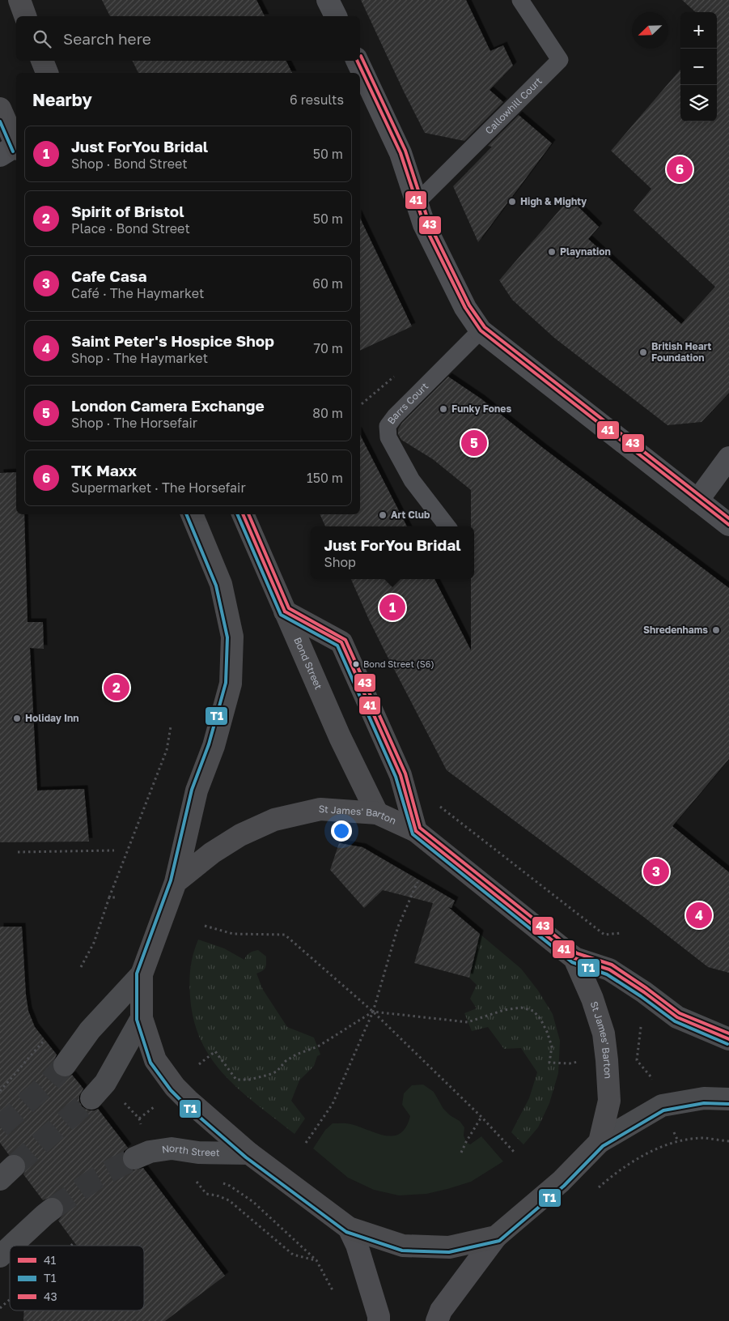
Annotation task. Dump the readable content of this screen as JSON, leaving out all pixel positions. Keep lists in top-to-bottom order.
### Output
{
  "streets": {
    "highway": ["Bond Street", "St James' Barton"],
    "main road": ["North Street"],
    "lane": ["Callowhill Court", "Barrs Court"]
  },
  "crossings": [
    ["Bond Street", "St James' Barton"]
  ],
  "places": [
    "High & Mighty",
    "Playnation",
    "British Heart Foundation",
    "Funky Fones",
    "Art Club",
    "Shredenhams",
    "Bond Street (S6)",
    "Holiday Inn"
  ],
  "lines": ["transit line 43", "transit line 41", "transit line T1"],
  "legend": ["41", "T1", "43"],
  "north": "bottom left",
  "page": {
    "map_buttons": ["+", "−"],
    "search": "Search here",
    "heading": ["Nearby", "6 results"],
    "list": [
      {
        "mark": "1",
        "name": "Just ForYou Bridal",
        "note": "Shop · Bond Street",
        "value": "50 m"
      },
      {
        "mark": "2",
        "name": "Spirit of Bristol",
        "note": "Place · Bond Street",
        "value": "50 m"
      },
      {
        "mark": "3",
        "name": "Cafe Casa",
        "note": "Café · The Haymarket",
        "value": "60 m"
      },
      {
        "mark": "4",
        "name": "Saint Peter's Hospice Shop",
        "note": "Shop · The Haymarket",
        "value": "70 m"
      },
      {
        "mark": "5",
        "name": "London Camera Exchange",
        "note": "Shop · The Horsefair",
        "value": "80 m"
      },
      {
        "mark": "6",
        "name": "TK Maxx",
        "note": "Supermarket · The Horsefair",
        "value": "150 m"
      }
    ],
    "pins": [
      "6",
      "5",
      "1",
      "2",
      "3",
      "4"
    ],
    "popup": ["Just ForYou Bridal", "Shop"]
  }
}
